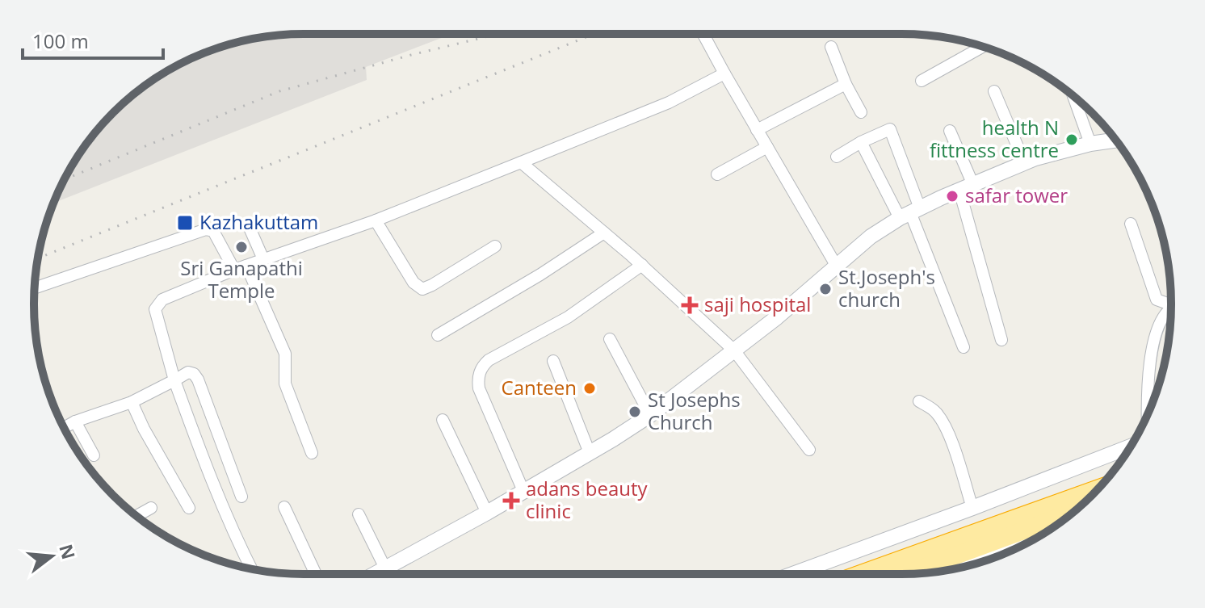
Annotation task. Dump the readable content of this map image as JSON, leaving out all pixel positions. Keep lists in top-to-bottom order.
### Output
{
  "places": {
    "other": [
      "health N fittness centre",
      "safar tower",
      "Sri Ganapathi Temple",
      "St.Joseph's church",
      "Canteen",
      "St Josephs Church"
    ],
    "transit": ["Kazhakuttam"],
    "health": ["saji hospital", "adans beauty clinic"]
  },
  "scale_bar": "100 m",
  "north": "right"
}
